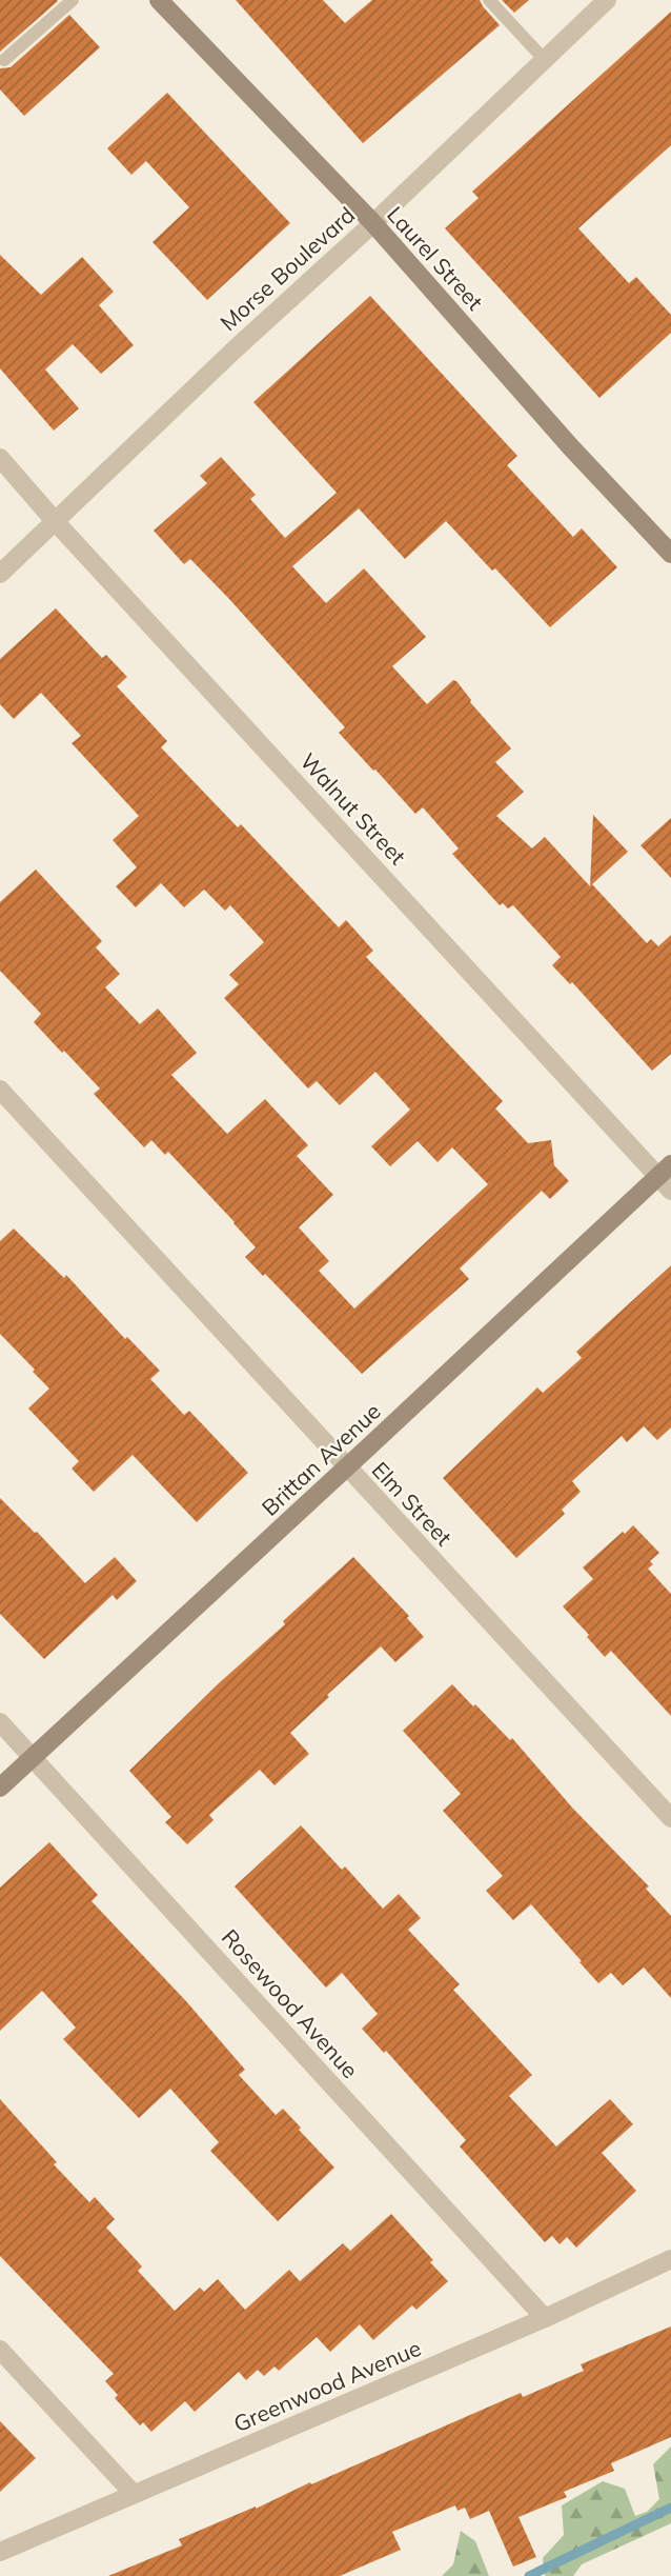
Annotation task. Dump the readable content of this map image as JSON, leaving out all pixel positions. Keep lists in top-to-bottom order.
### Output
{
  "streets": {
    "main road": ["Laurel Street", "Brittan Avenue"],
    "street": [
      "Morse Boulevard",
      "Walnut Street",
      "Elm Street",
      "Rosewood Avenue",
      "Greenwood Avenue"
    ]
  },
  "crossings": [
    ["Laurel Street", "Morse Boulevard"],
    ["Morse Boulevard", "Walnut Street"],
    ["Walnut Street", "Brittan Avenue"],
    ["Brittan Avenue", "Elm Street"],
    ["Brittan Avenue", "Rosewood Avenue"],
    ["Rosewood Avenue", "Greenwood Avenue"]
  ]
}
